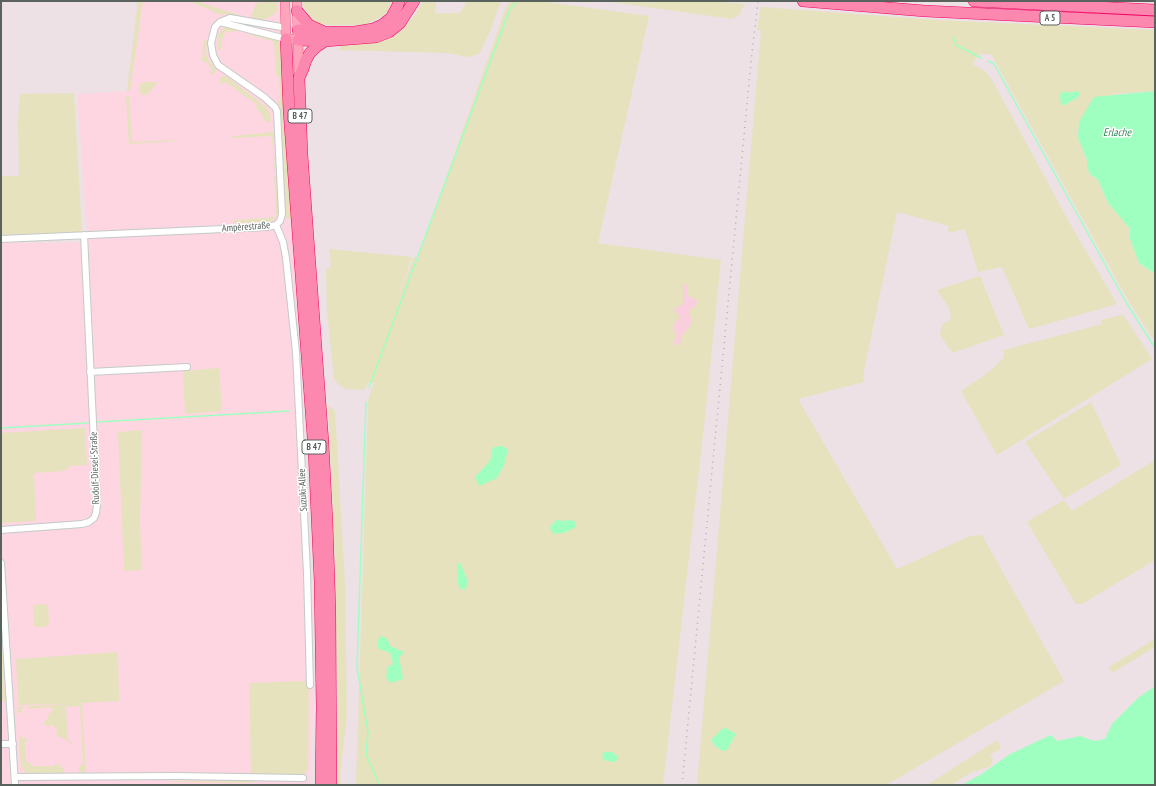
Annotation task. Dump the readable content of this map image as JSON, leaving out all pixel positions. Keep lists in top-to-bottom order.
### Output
{
  "streets": {
    "highway": ["A 5", "B 47"],
    "street": ["Ampèrestraße", "Rudolf-Diesel-Straße", "Suzuki-Allee"]
  },
  "crossings": [
    ["Ampèrestraße", "Rudolf-Diesel-Straße"],
    ["Ampèrestraße", "Suzuki-Allee"]
  ],
  "water": ["Erlache"]
}
